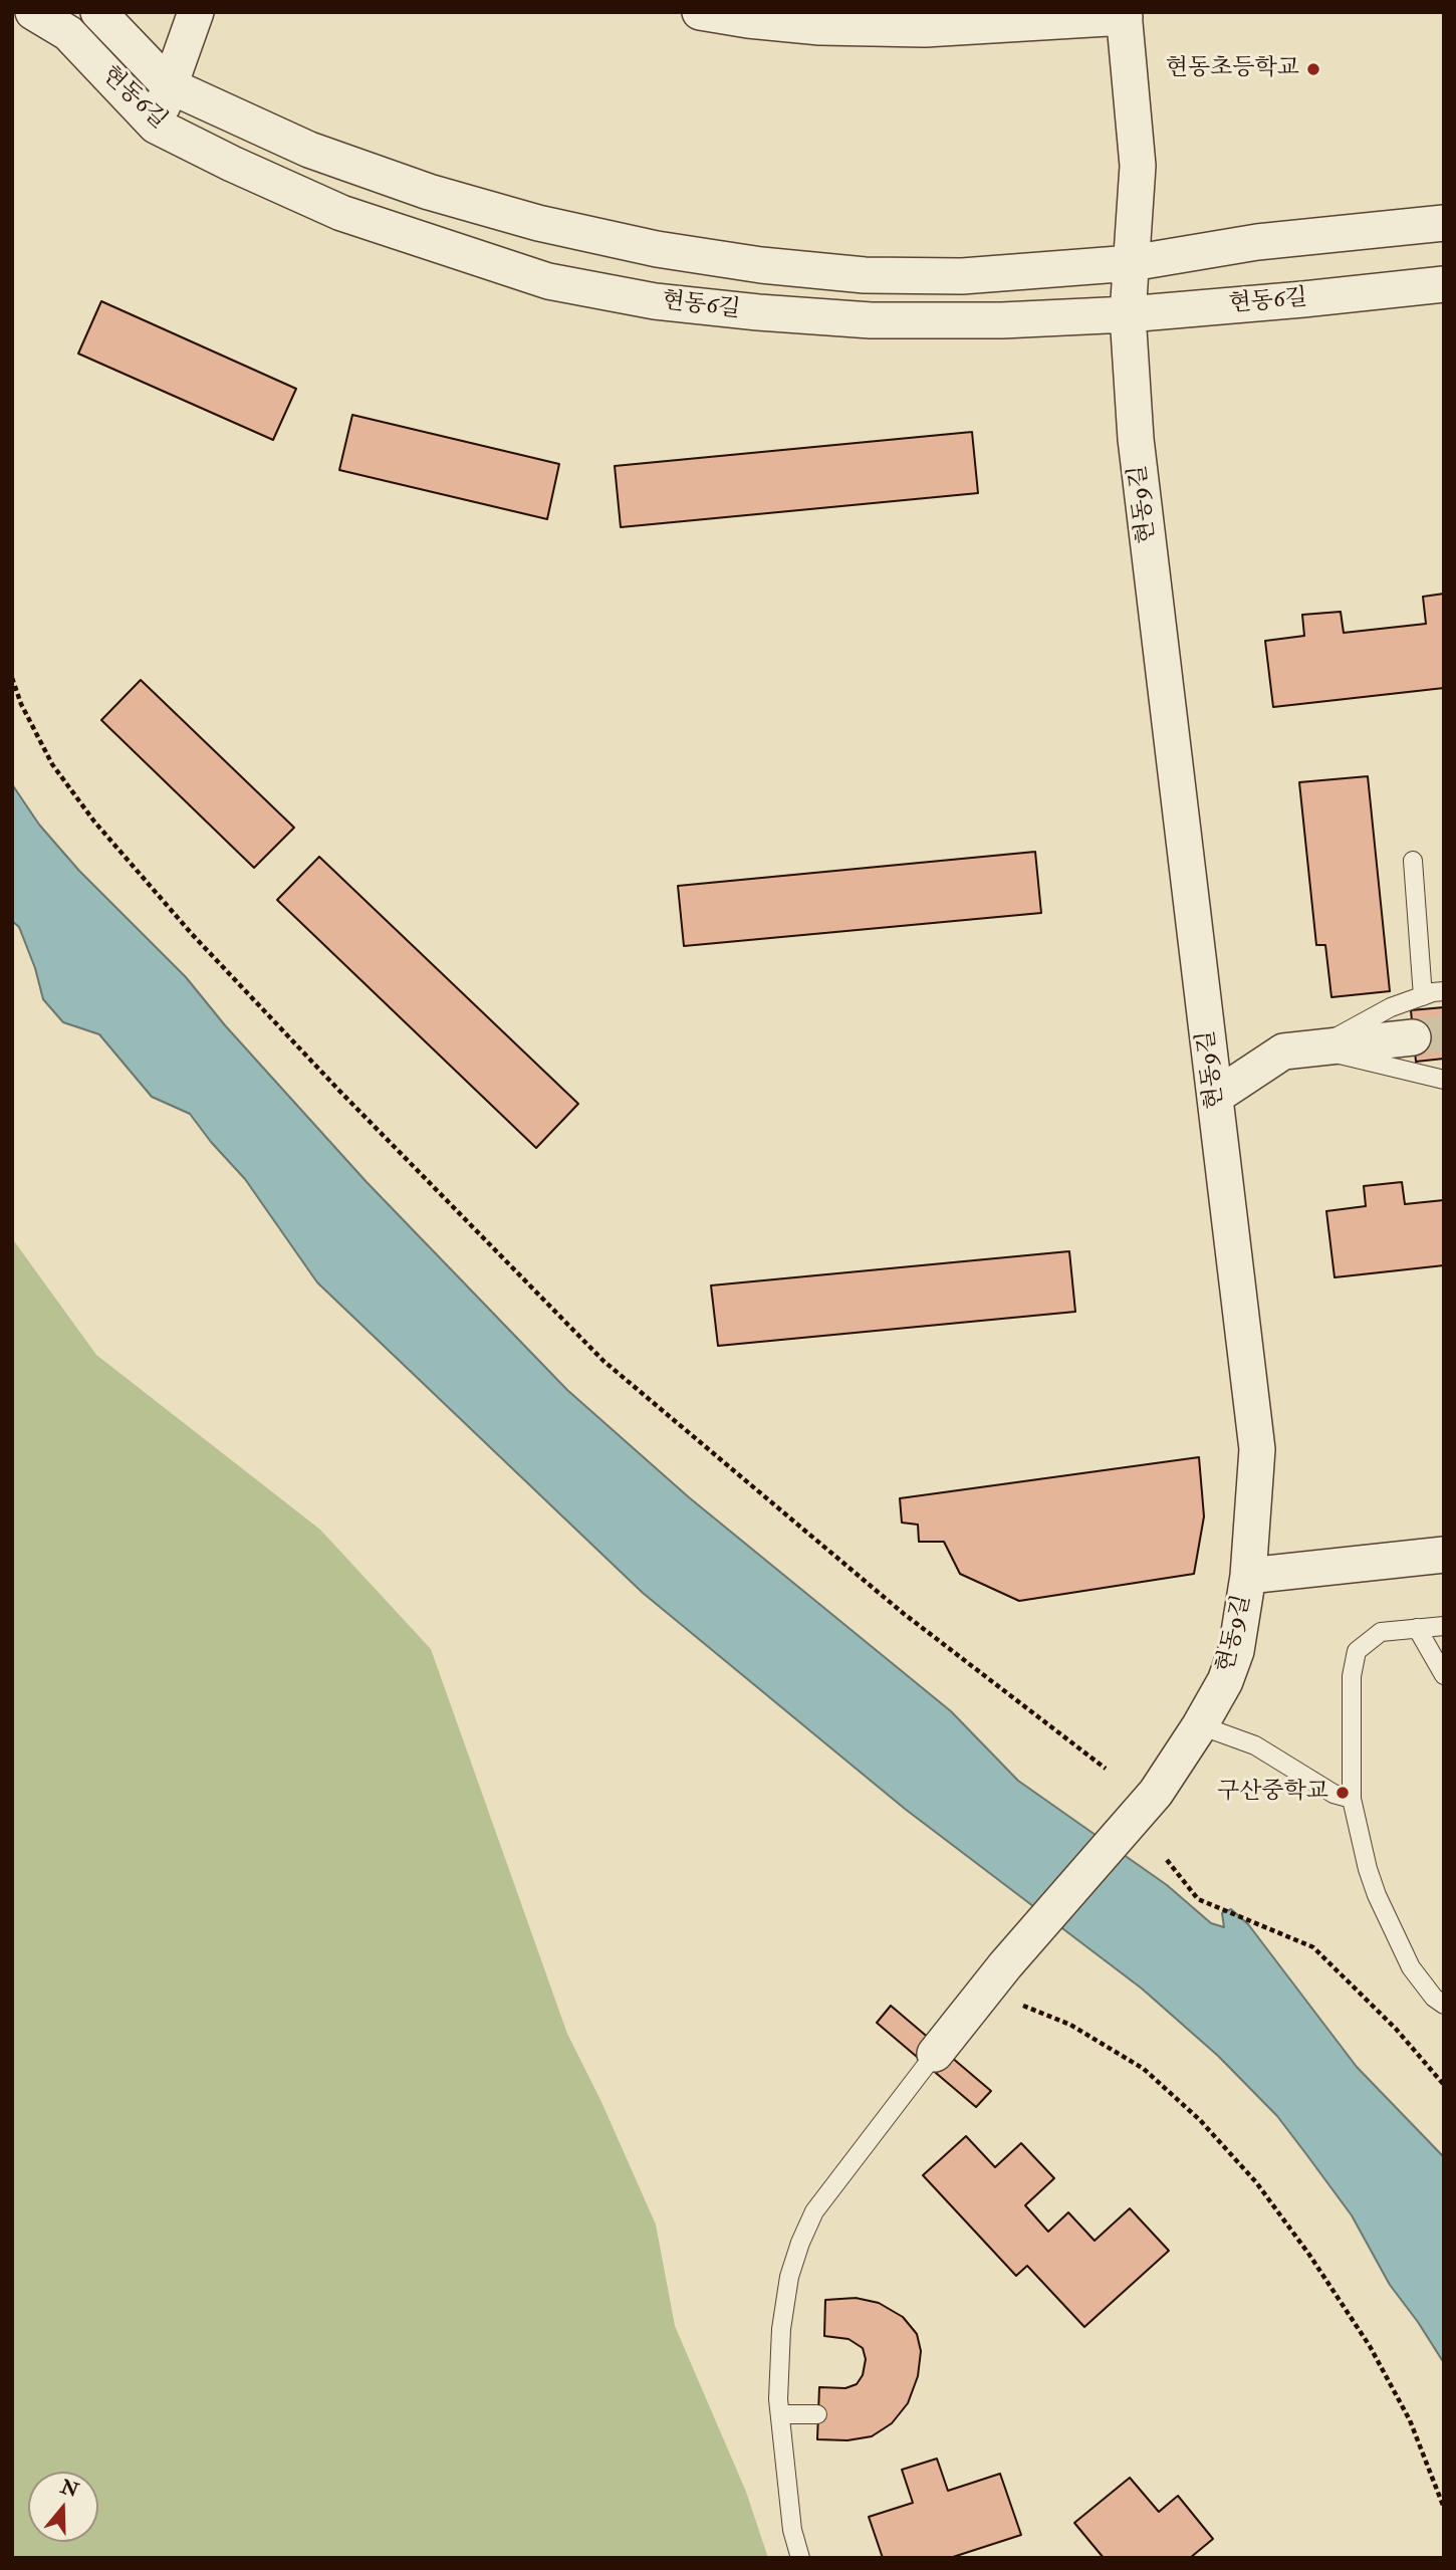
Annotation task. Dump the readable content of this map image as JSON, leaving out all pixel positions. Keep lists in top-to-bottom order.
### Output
{
  "streets": {
    "street": ["현동6길", "현동9길"]
  },
  "crossings": [
    ["현동6길", "현동9길"]
  ],
  "places": ["현동초등학교", "구산중학교"],
  "north": "top"
}
